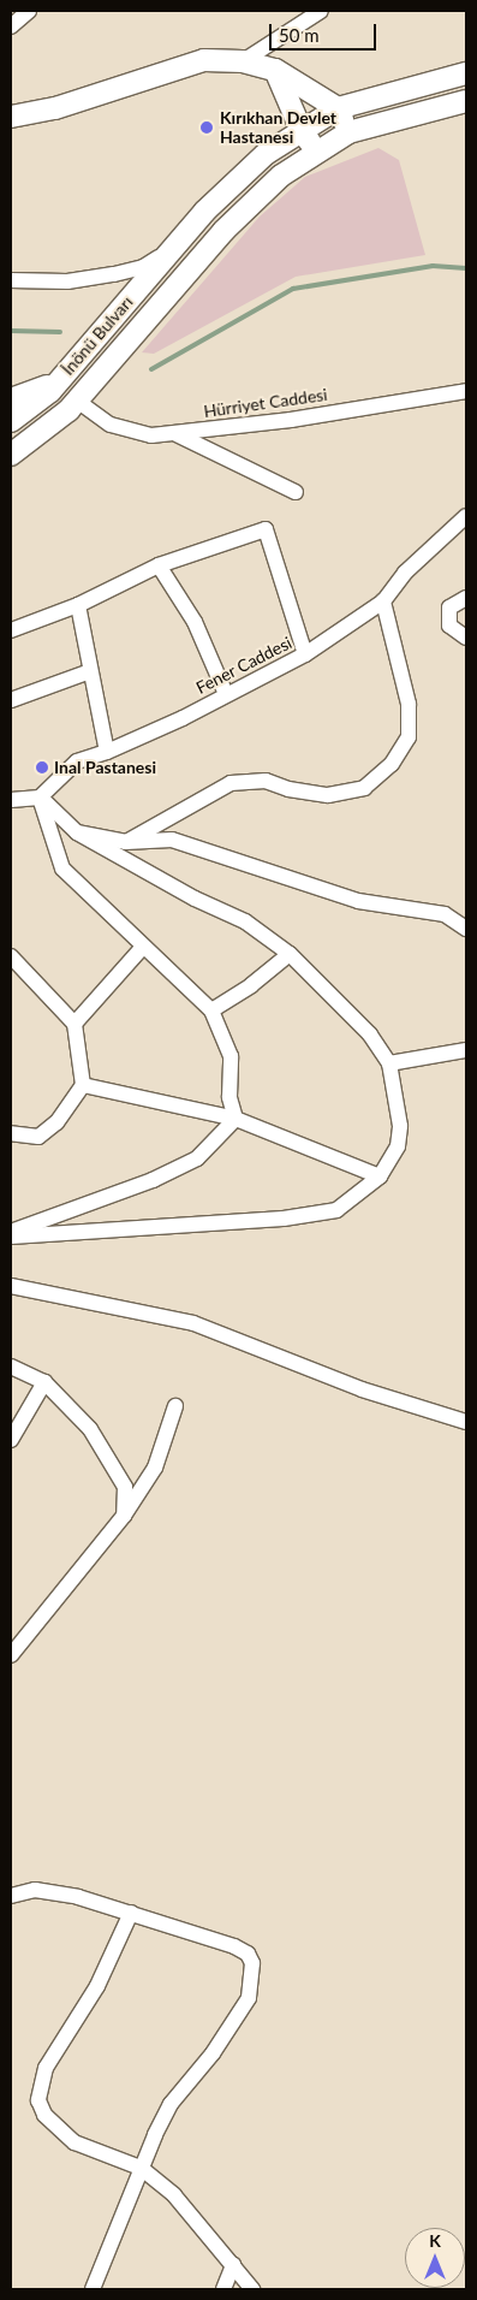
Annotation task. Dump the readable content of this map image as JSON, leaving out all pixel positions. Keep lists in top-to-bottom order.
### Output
{
  "streets": {
    "main road": ["İnönü Bulvarı"],
    "street": ["Hürriyet Caddesi", "Fener Caddesi"]
  },
  "crossings": [
    ["İnönü Bulvarı", "Hürriyet Caddesi"]
  ],
  "places": ["Kırıkhan Devlet Hastanesi", "Inal Pastanesi"],
  "scale_bar": "50 m",
  "north": "top"
}
